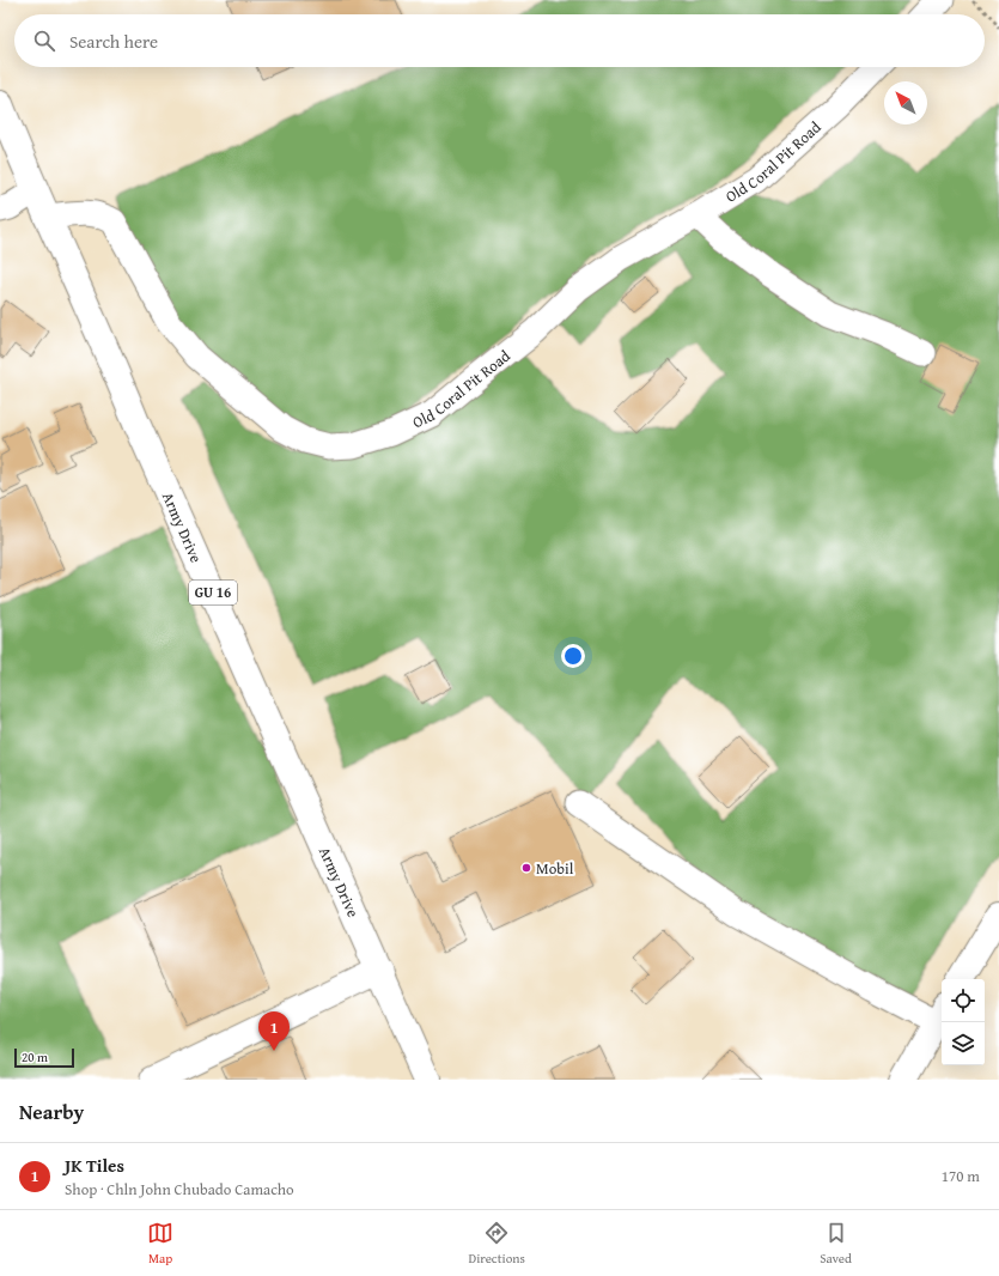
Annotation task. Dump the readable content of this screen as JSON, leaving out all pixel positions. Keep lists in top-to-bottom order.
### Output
{
  "streets": {
    "main road": ["Army Drive", "GU 16"],
    "street": ["Old Coral Pit Road"]
  },
  "crossings": [
    ["Old Coral Pit Road", "Army Drive"]
  ],
  "places": ["Mobil"],
  "scale_bar": "20 m",
  "north": "top left",
  "page": {
    "search": "Search here",
    "pins": "1",
    "scale": "20 m",
    "heading": "Nearby",
    "list": [
      {
        "mark": "1",
        "name": "JK Tiles",
        "note": "Shop · Chln John Chubado Camacho",
        "value": "170 m"
      }
    ],
    "nav": ["Map", "Directions", "Saved"]
  }
}
